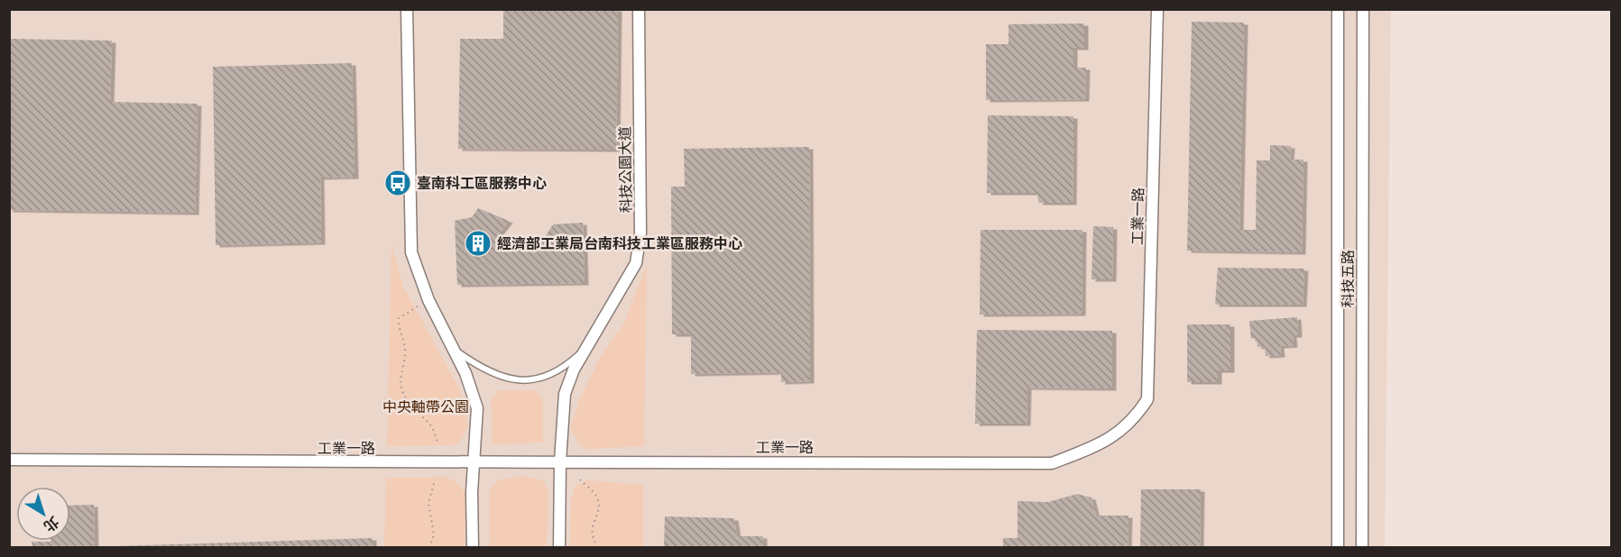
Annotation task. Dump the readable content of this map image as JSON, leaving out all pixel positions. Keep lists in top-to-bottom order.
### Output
{
  "streets": {
    "street": ["科技公園大道", "工業一路", "科技五路"]
  },
  "crossings": [
    ["科技公園大道", "工業一路"]
  ],
  "parks": ["中央軸帶公園"],
  "places": {
    "bus stop": ["臺南科工區服務中心"],
    "building": ["經濟部工業局台南科技工業區服務中心"]
  },
  "north": "bottom right"
}
